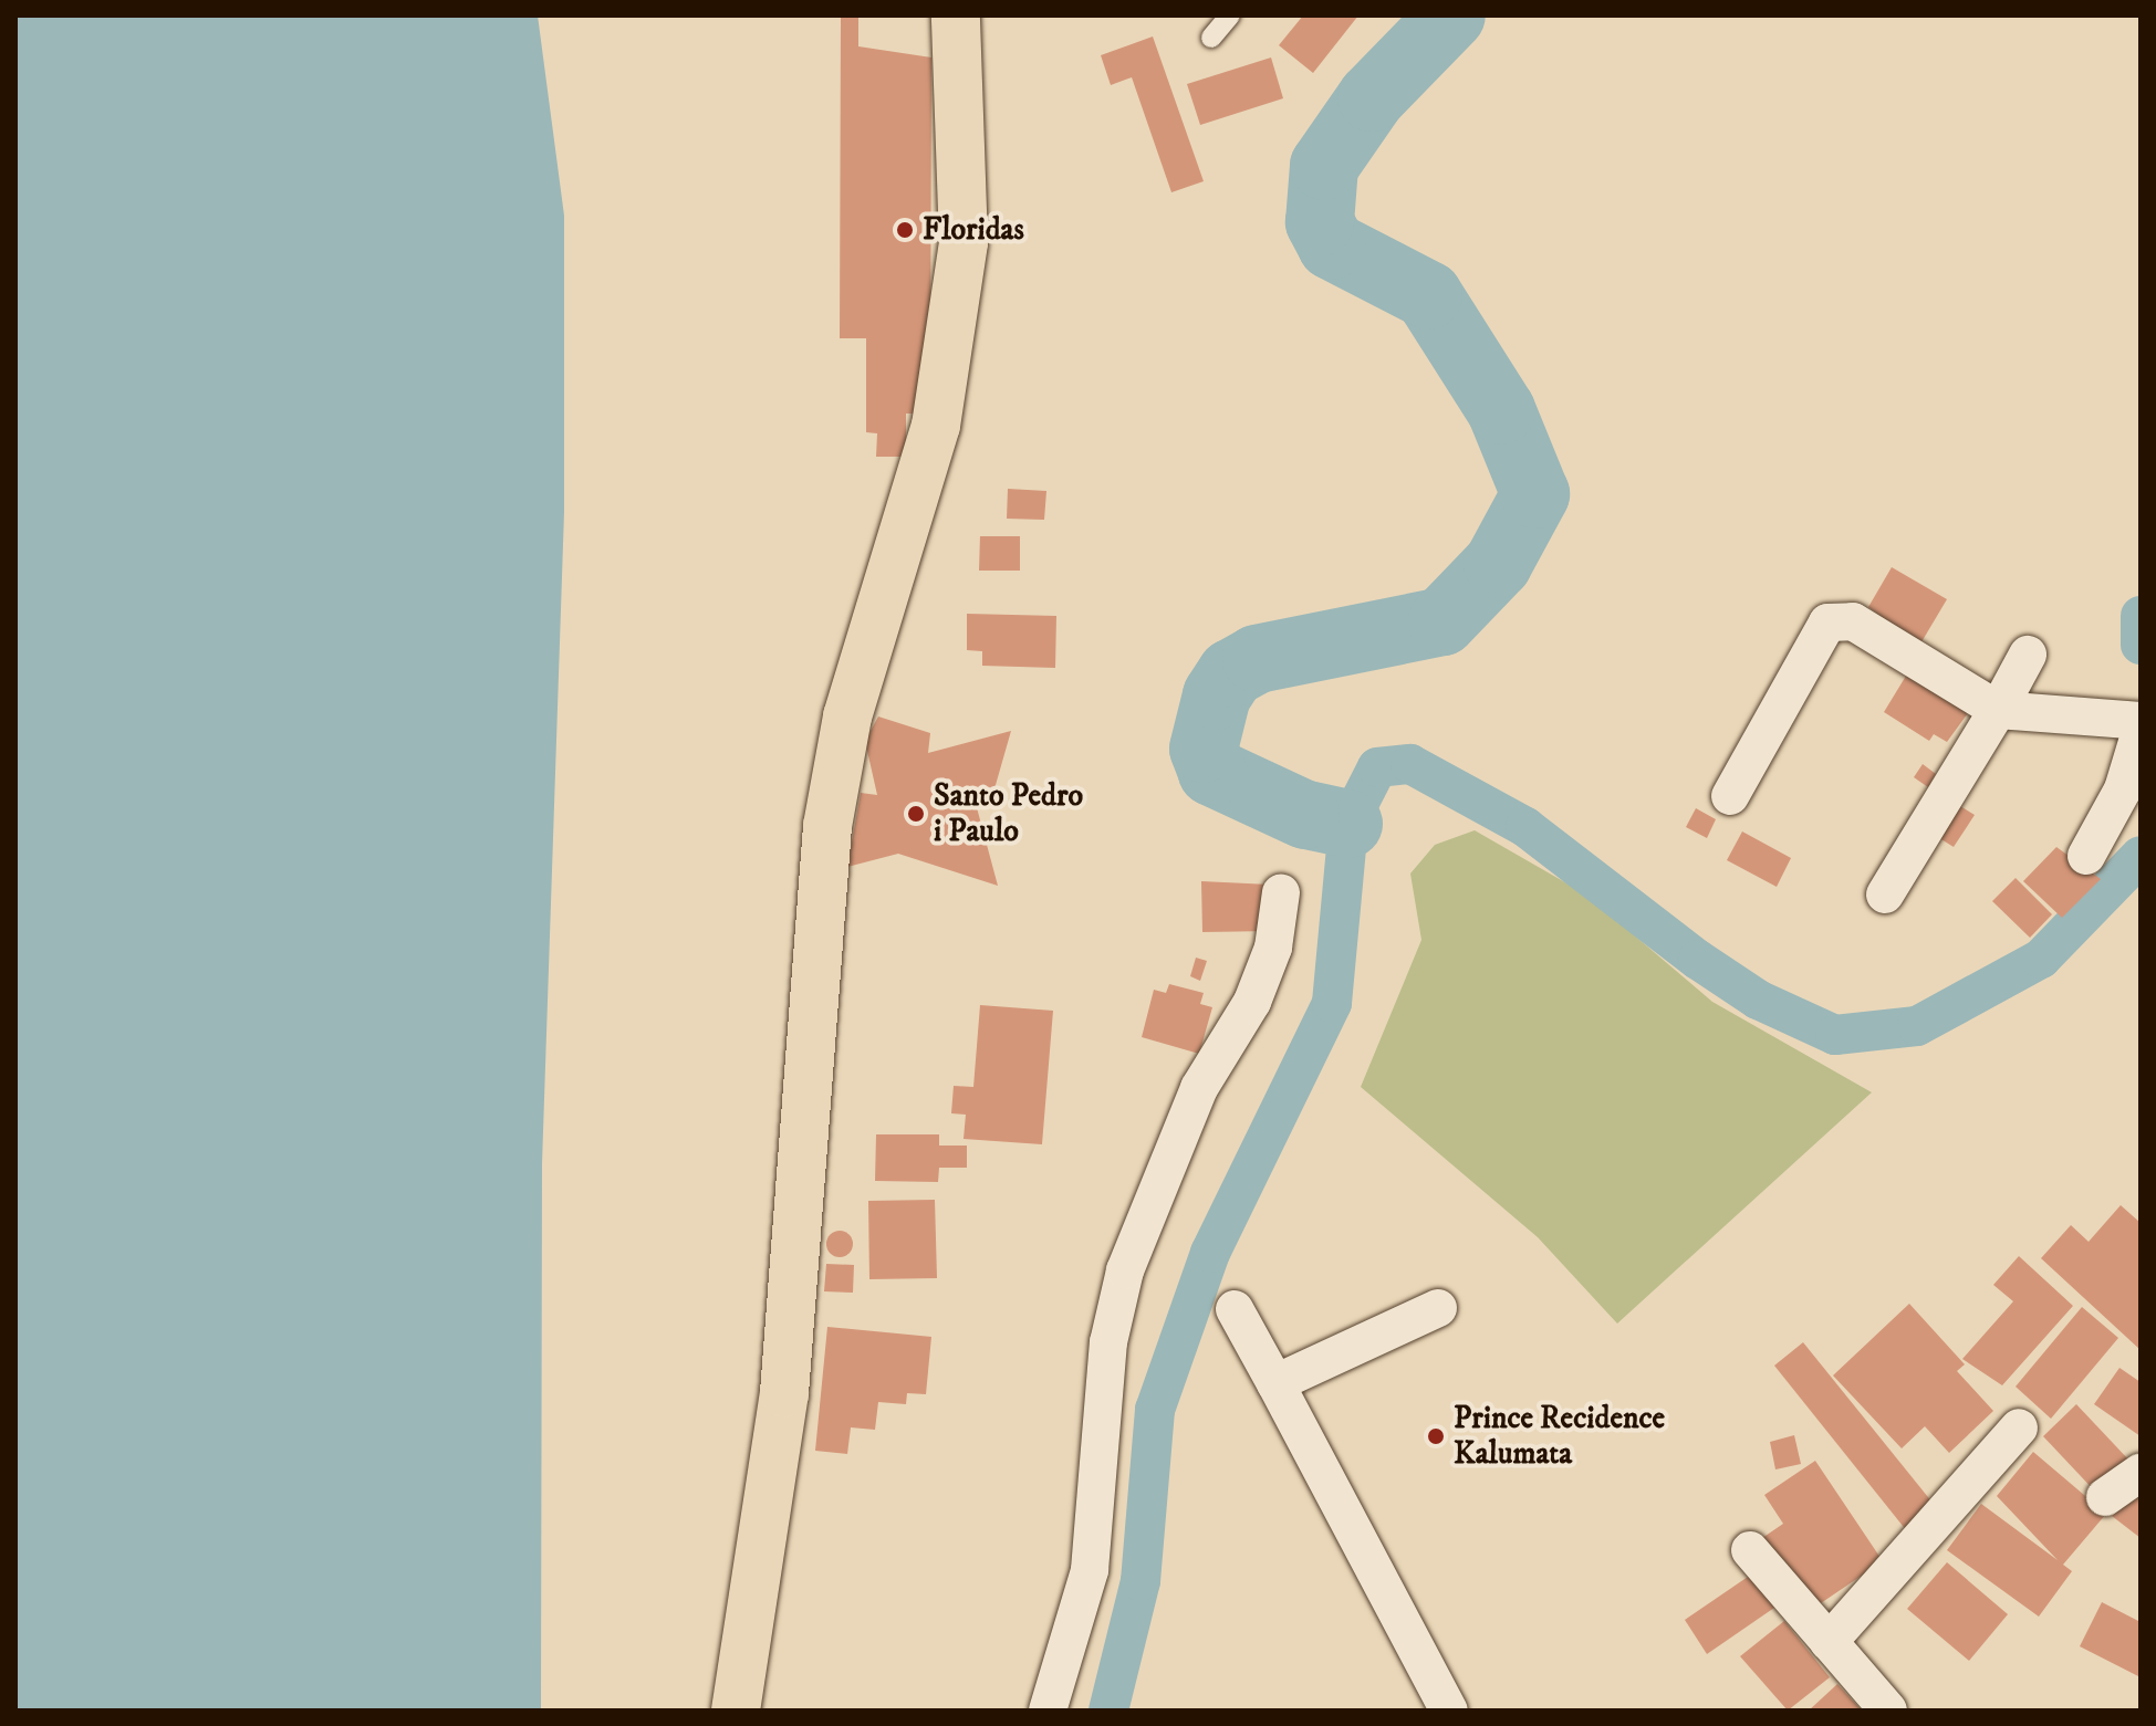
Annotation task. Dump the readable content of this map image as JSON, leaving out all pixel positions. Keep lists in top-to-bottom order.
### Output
{
  "places": ["Floridas", "Santo Pedro i Paulo", "Prince Recidence Kalumata"]
}
